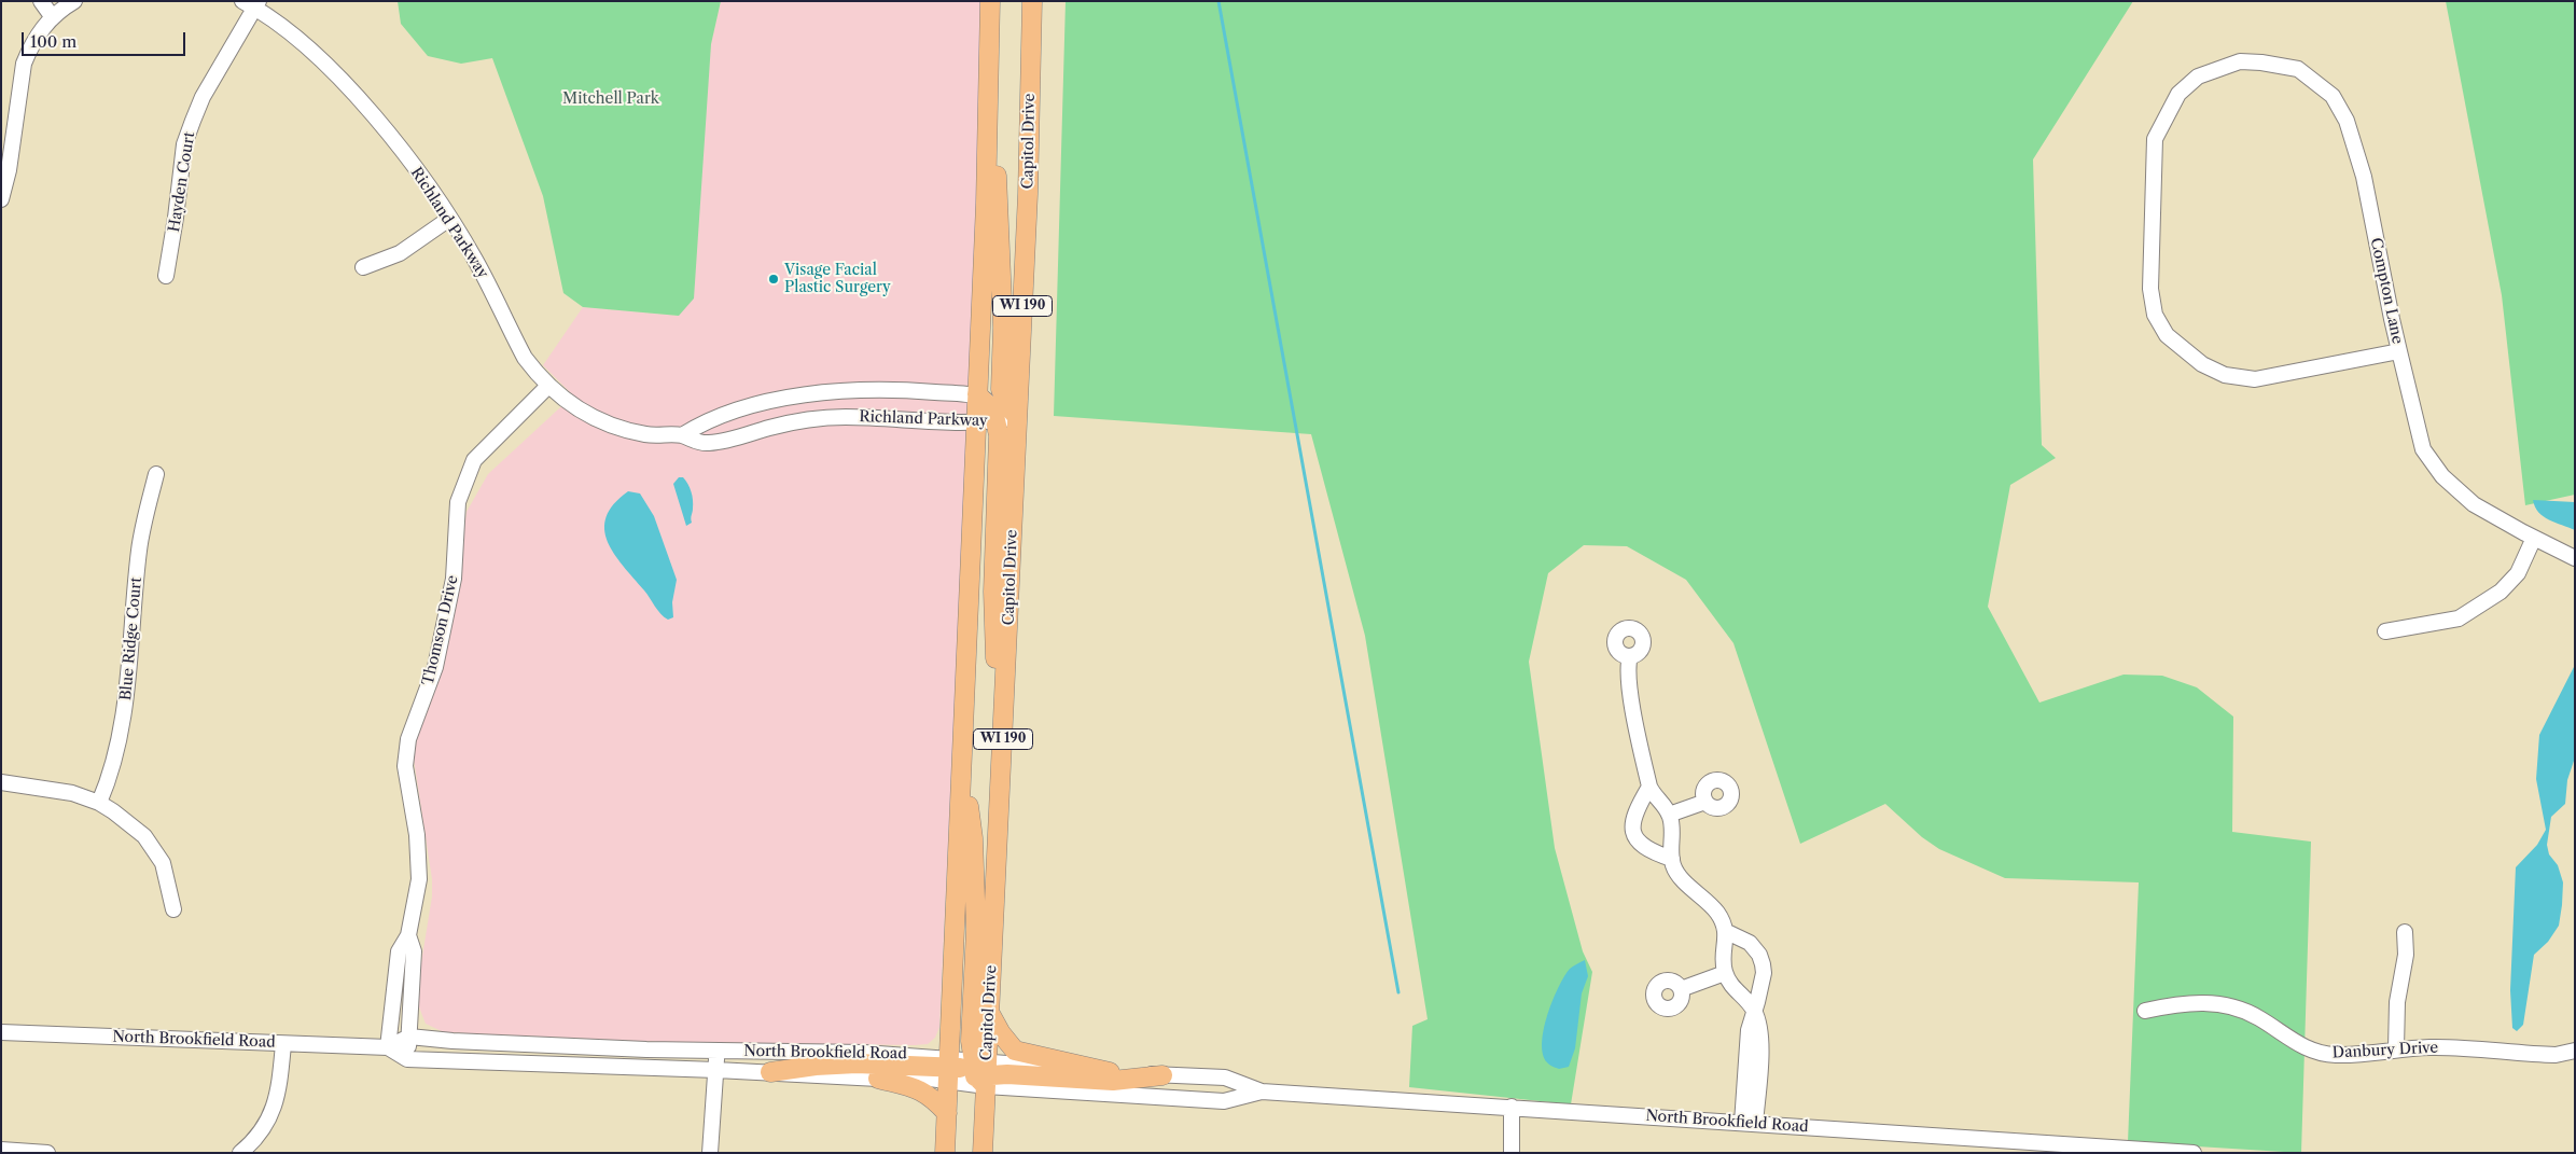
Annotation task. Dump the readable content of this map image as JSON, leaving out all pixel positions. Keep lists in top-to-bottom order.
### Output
{
  "streets": {
    "main road": ["Capitol Drive", "WI 190"],
    "street": [
      "Hayden Court",
      "Richland Parkway",
      "Compton Lane",
      "Thomson Drive",
      "Blue Ridge Court",
      "North Brookfield Road",
      "Danbury Drive"
    ]
  },
  "crossings": [
    ["Capitol Drive", "Richland Parkway"],
    ["Capitol Drive", "North Brookfield Road"],
    ["Hayden Court", "Richland Parkway"],
    ["Richland Parkway", "WI 190"],
    ["Richland Parkway", "Thomson Drive"],
    ["WI 190", "North Brookfield Road"],
    ["Thomson Drive", "North Brookfield Road"]
  ],
  "parks": ["Mitchell Park"],
  "places": ["Visage Facial Plastic Surgery"],
  "scale_bar": "100 m"
}
